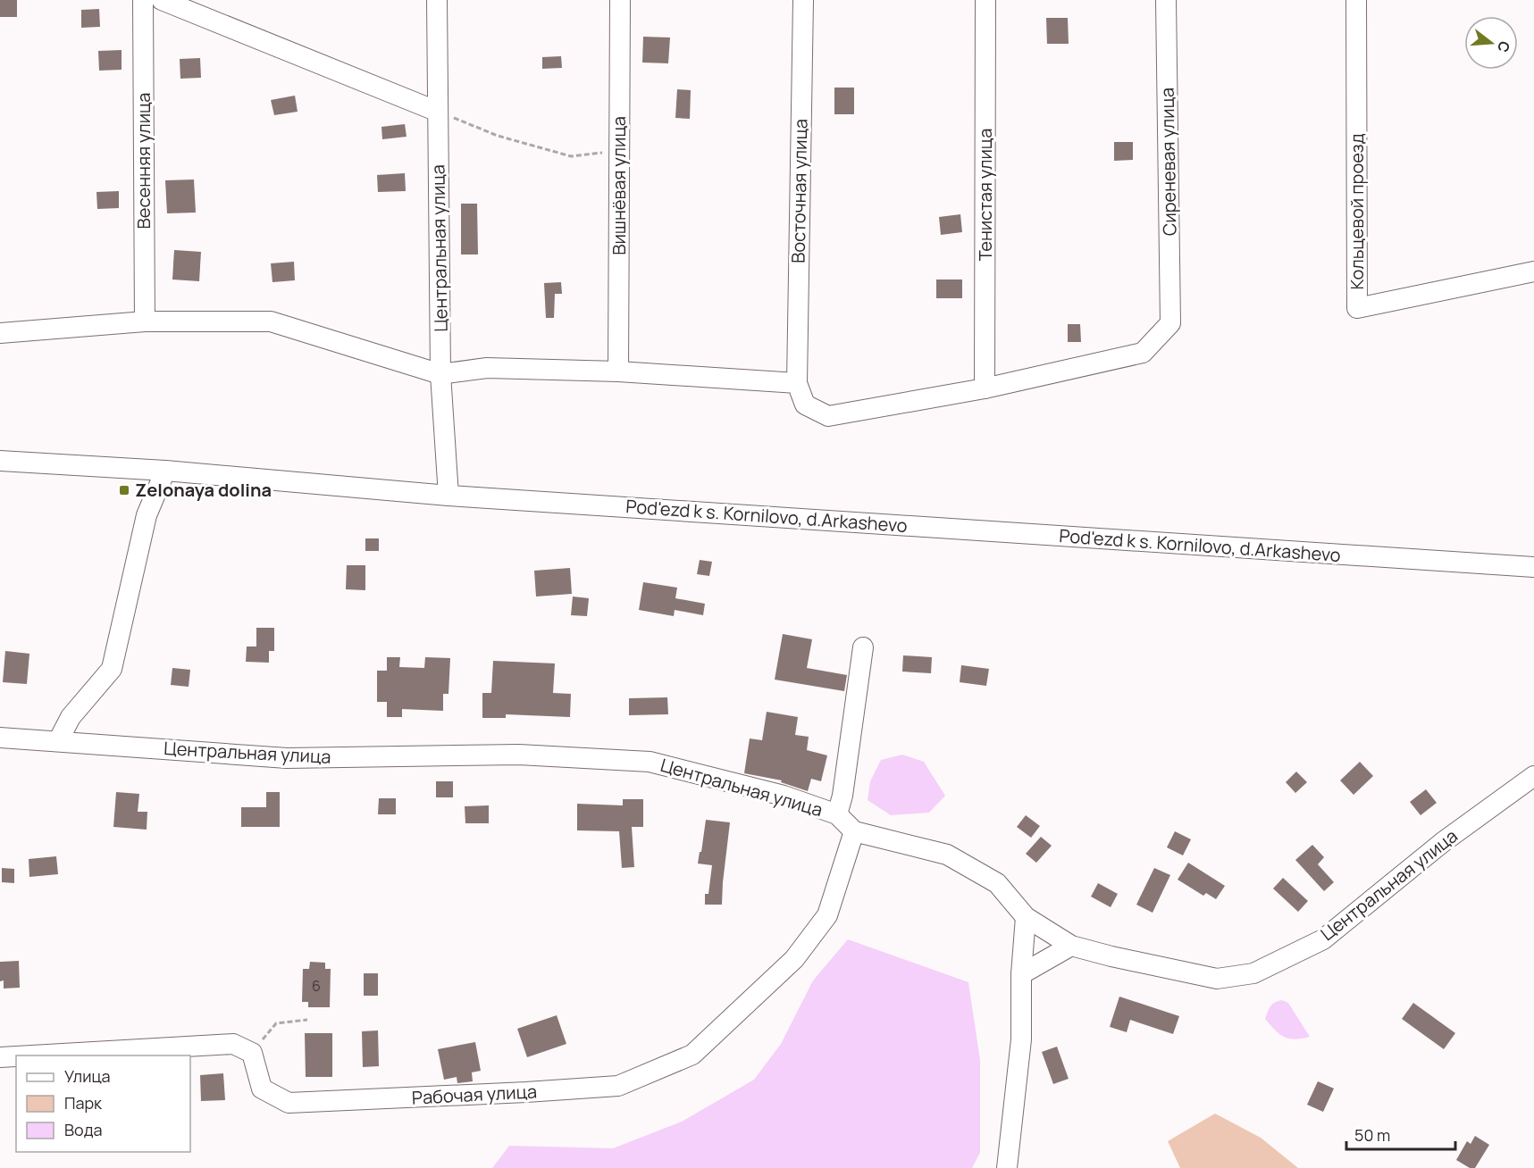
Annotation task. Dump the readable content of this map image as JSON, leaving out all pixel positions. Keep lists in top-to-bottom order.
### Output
{
  "streets": {
    "street": [
      "Весенняя улица",
      "Сиреневая улица",
      "Вишнёвая улица",
      "Восточная улица",
      "Тенистая улица",
      "Кольцевой проезд",
      "Центральная улица",
      "Pod'ezd k s. Kornilovo, d.Arkashevo",
      "Рабочая улица"
    ]
  },
  "crossings": [
    ["Сиреневая улица", "Тенистая улица"],
    ["Центральная улица", "Pod'ezd k s. Kornilovo, d.Arkashevo"],
    ["Центральная улица", "Рабочая улица"]
  ],
  "places": {
    "transit": ["Zelonaya dolina"]
  },
  "house_numbers": ["6"],
  "legend": ["Улица", "Парк", "Вода"],
  "scale_bar": "50 m",
  "north": "right"
}
